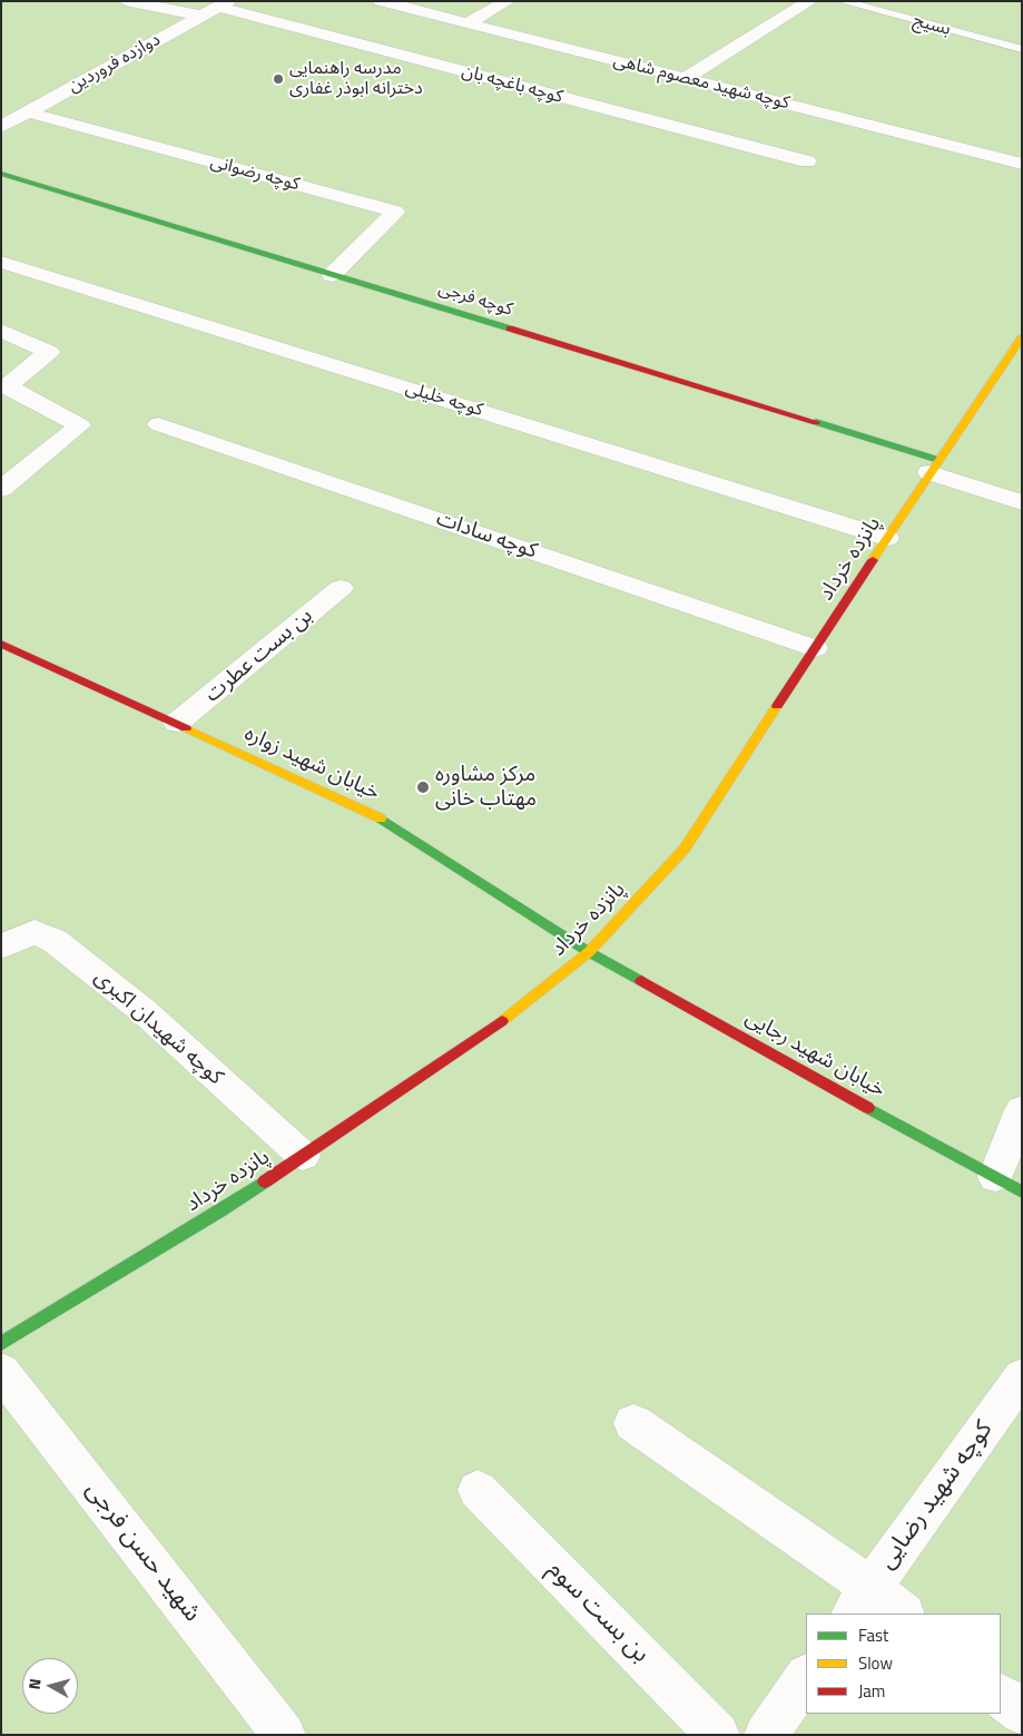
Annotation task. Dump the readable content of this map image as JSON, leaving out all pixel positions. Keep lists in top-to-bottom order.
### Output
{
  "streets": {
    "street": [
      "دوازده فروردین",
      "کوچه شهید معصوم شاهی",
      "کوچه باغچه بان",
      "کوچه رضوانی",
      "کوچه فرجی",
      "کوچه خلیلی",
      "کوچه سادات",
      "پانزده خرداد",
      "بن بست عطرت",
      "خیابان شهید زواره",
      "کوچه شهیدان اکبری",
      "خیابان شهید رجایی",
      "کوچه شهید رضایی",
      "شهید حسن فرجی",
      "بن بست سوم"
    ],
    "lane": ["بسیج"]
  },
  "crossings": [
    ["دوازده فروردین", "کوچه باغچه بان"],
    ["دوازده فروردین", "کوچه رضوانی"],
    ["کوچه رضوانی", "کوچه فرجی"],
    ["کوچه فرجی", "پانزده خرداد"],
    ["کوچه خلیلی", "پانزده خرداد"],
    ["کوچه سادات", "پانزده خرداد"],
    ["پانزده خرداد", "خیابان شهید زواره"],
    ["پانزده خرداد", "کوچه شهیدان اکبری"],
    ["پانزده خرداد", "خیابان شهید رجایی"],
    ["بن بست عطرت", "خیابان شهید زواره"],
    ["خیابان شهید زواره", "خیابان شهید رجایی"]
  ],
  "places": ["مدرسه راهنمایی دخترانه ابوذر غفاری", "مرکز مشاوره مهتاب خانی"],
  "legend": ["Fast", "Slow", "Jam"],
  "north": "left"
}
